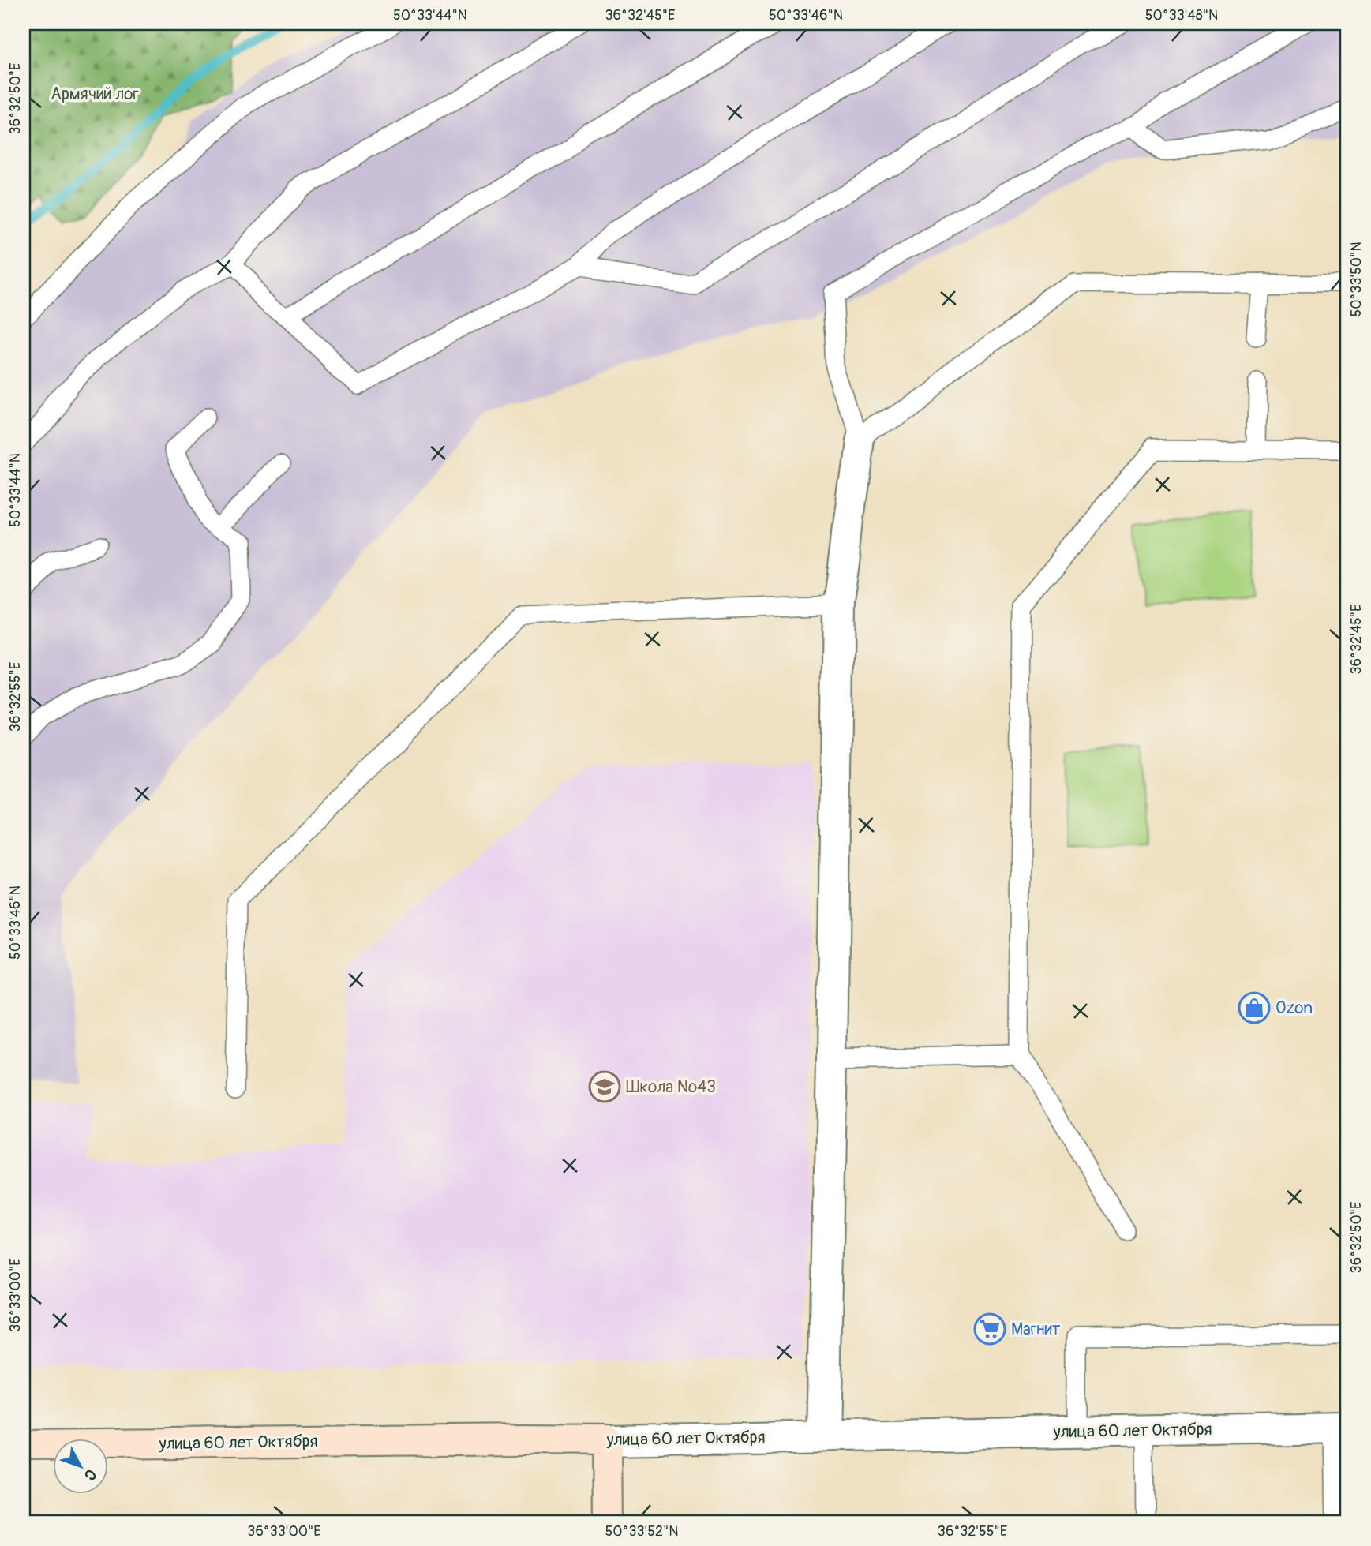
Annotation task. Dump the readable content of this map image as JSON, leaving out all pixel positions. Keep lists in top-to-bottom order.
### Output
{
  "streets": {
    "street": ["улица 60 лет Октября"]
  },
  "parks": ["Армячий лог"],
  "places": {
    "shop": ["Ozon"],
    "school or university": ["Школа №43"],
    "supermarket": ["Магнит"]
  },
  "north": "bottom right",
  "coordinates": [
    "50°33'44\"N",
    "36°32'45\"E",
    "50°33'46\"N",
    "50°33'48\"N",
    "36°32'50\"E",
    "50°33'50\"N",
    "36°32'55\"E",
    "36°33'00\"E",
    "50°33'52\"N"
  ]
}
